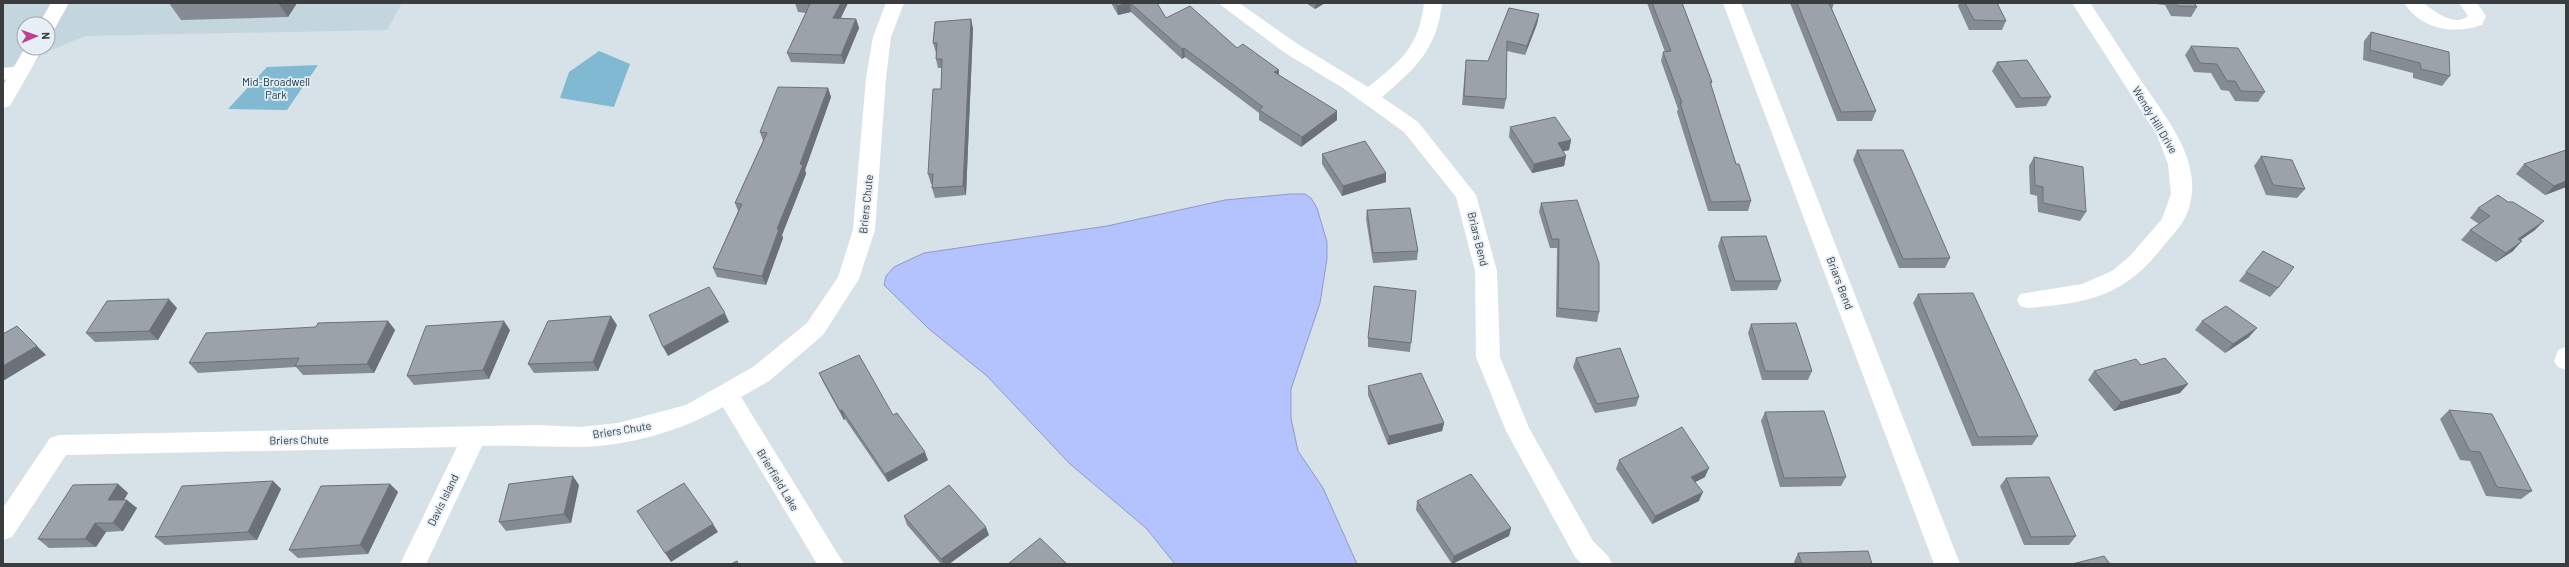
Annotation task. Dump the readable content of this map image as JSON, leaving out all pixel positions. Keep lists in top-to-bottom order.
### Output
{
  "streets": {
    "street": [
      "Wendy Hill Drive",
      "Briers Chute",
      "Briars Bend",
      "Brierfield Lake",
      "Davis Island"
    ]
  },
  "crossings": [
    ["Briers Chute", "Brierfield Lake"],
    ["Briers Chute", "Davis Island"]
  ],
  "parks": ["Mid-Broadwell Park"],
  "north": "right"
}
